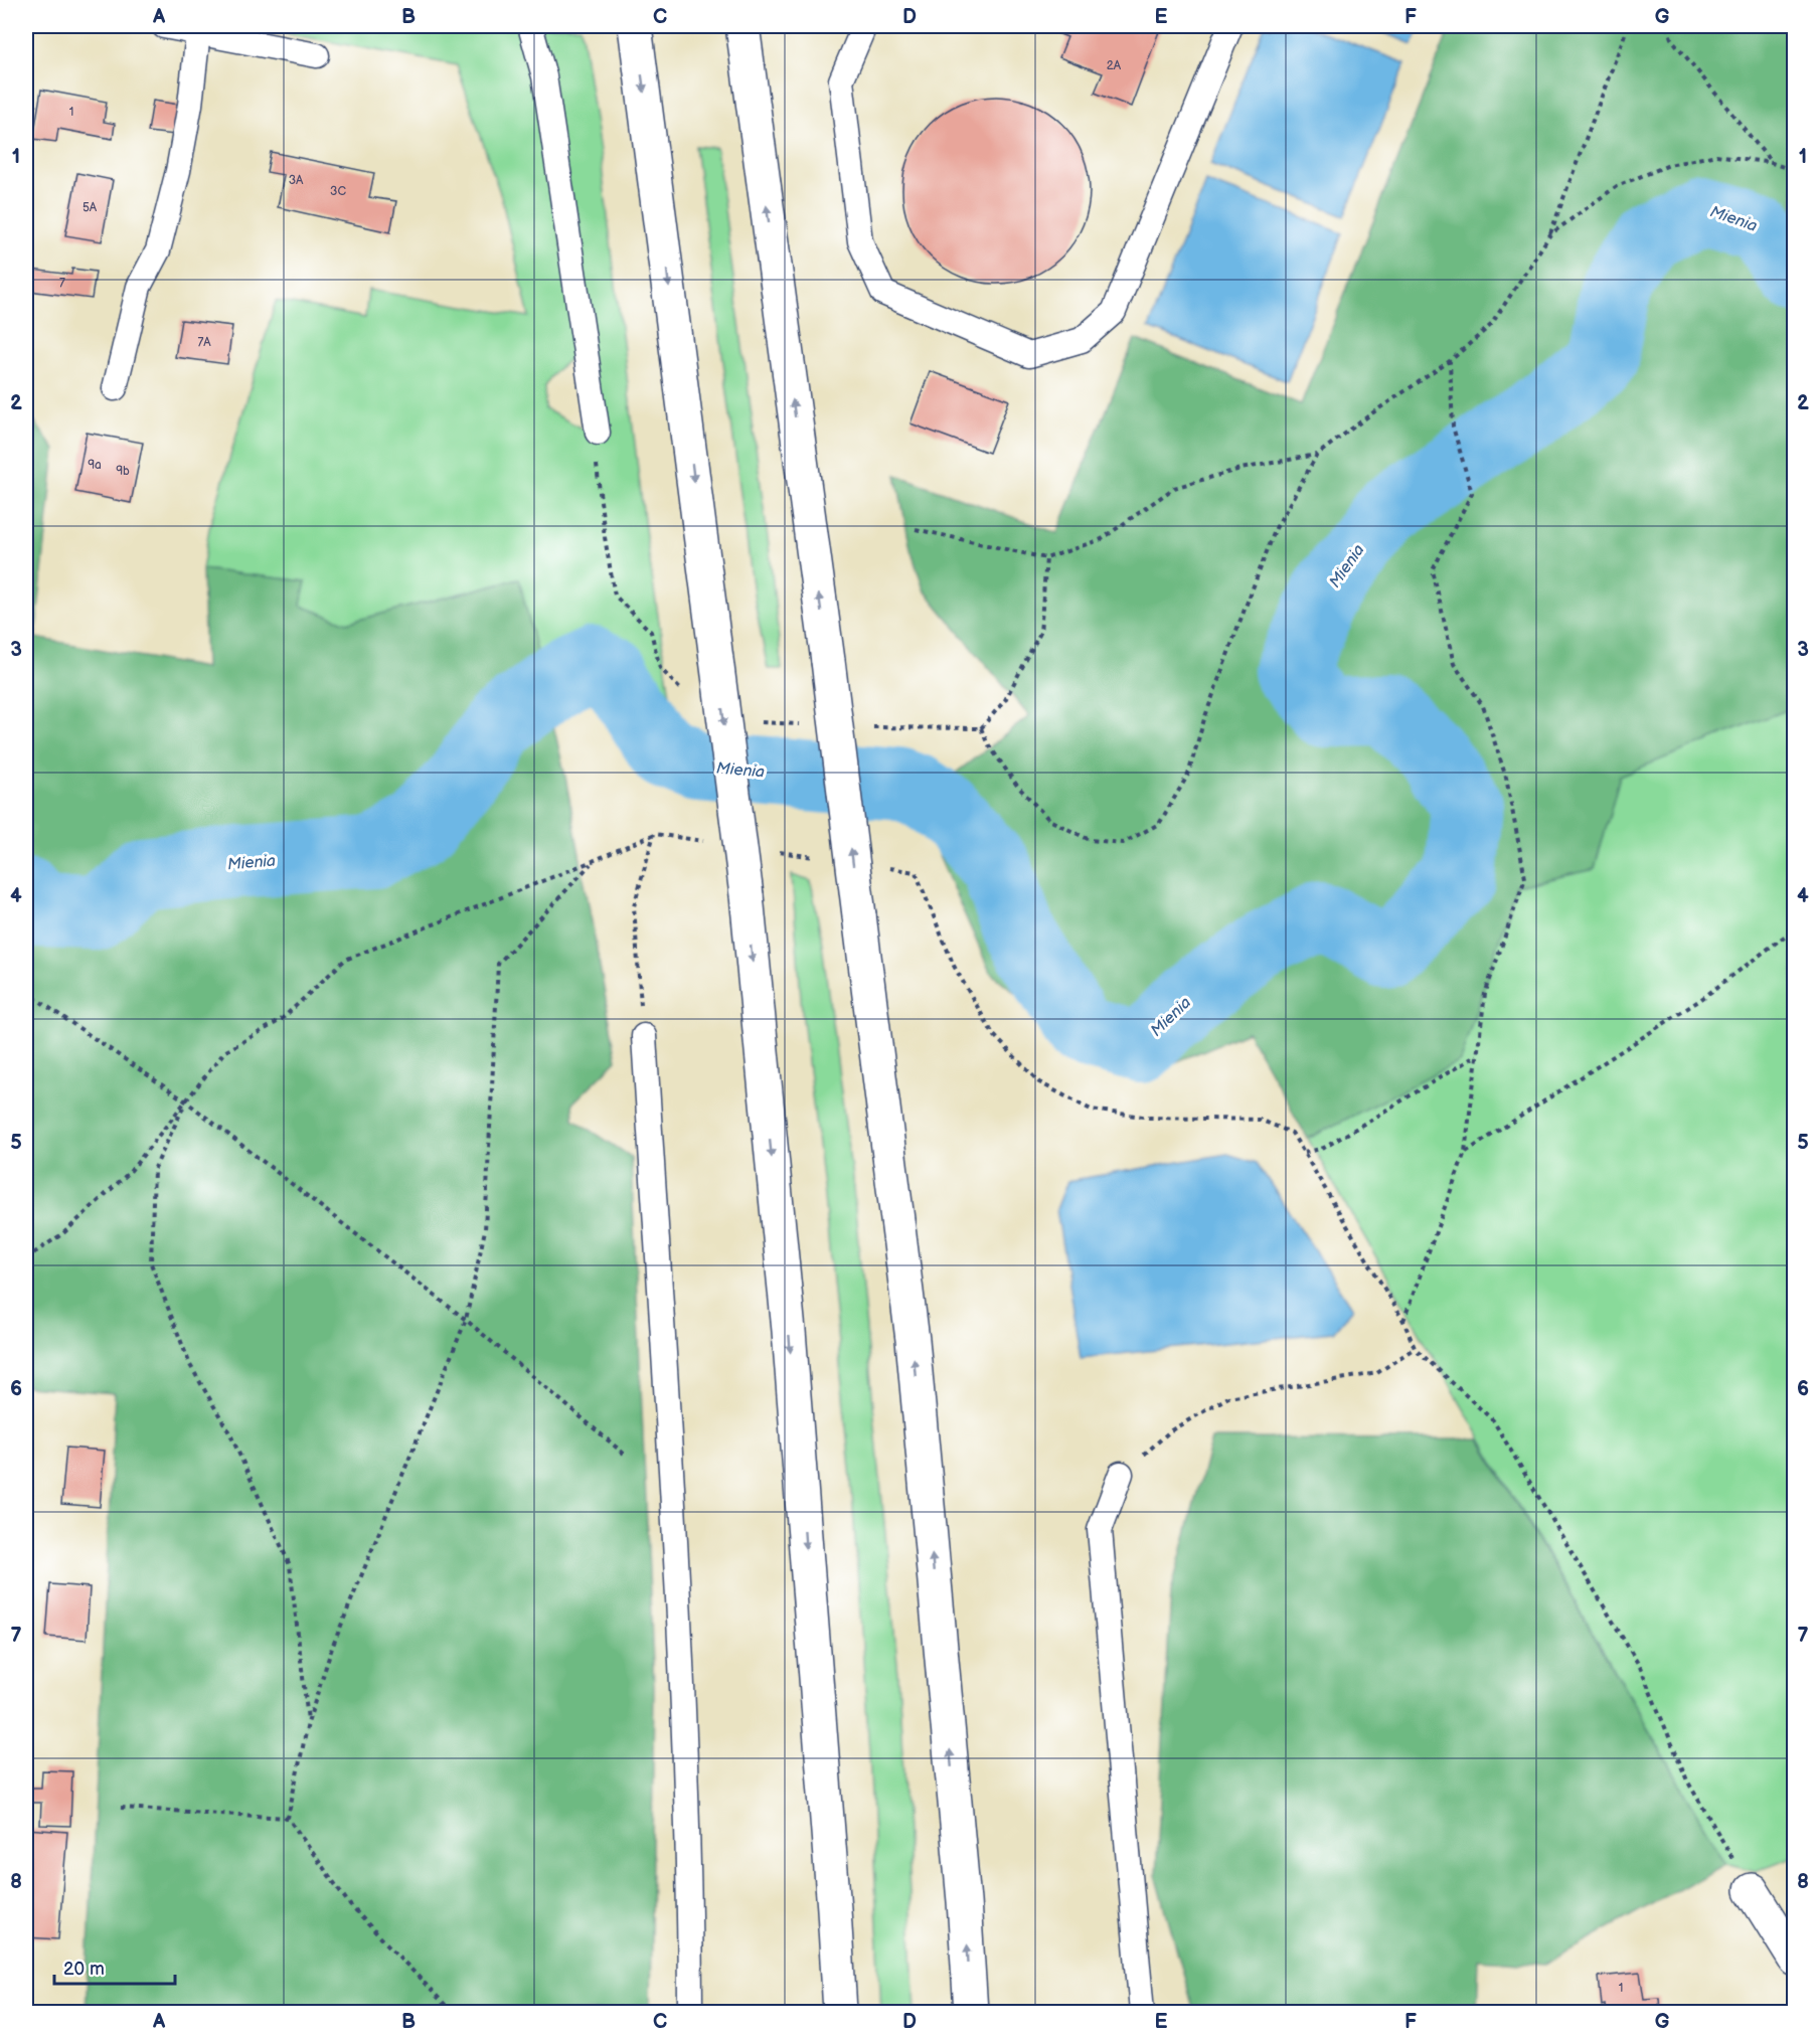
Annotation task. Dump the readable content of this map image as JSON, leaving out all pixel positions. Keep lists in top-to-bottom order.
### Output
{
  "water": ["Mienia"],
  "house_numbers": [
    "2A",
    "1",
    "3A",
    "3C",
    "5A",
    "7",
    "7A",
    "9a",
    "9b",
    "1"
  ],
  "scale_bar": "20 m",
  "grid": {
    "columns": [
      "A",
      "B",
      "C",
      "D",
      "E",
      "F",
      "G"
    ],
    "rows": [
      "1",
      "2",
      "3",
      "4",
      "5",
      "6",
      "7",
      "8"
    ]
  }
}
